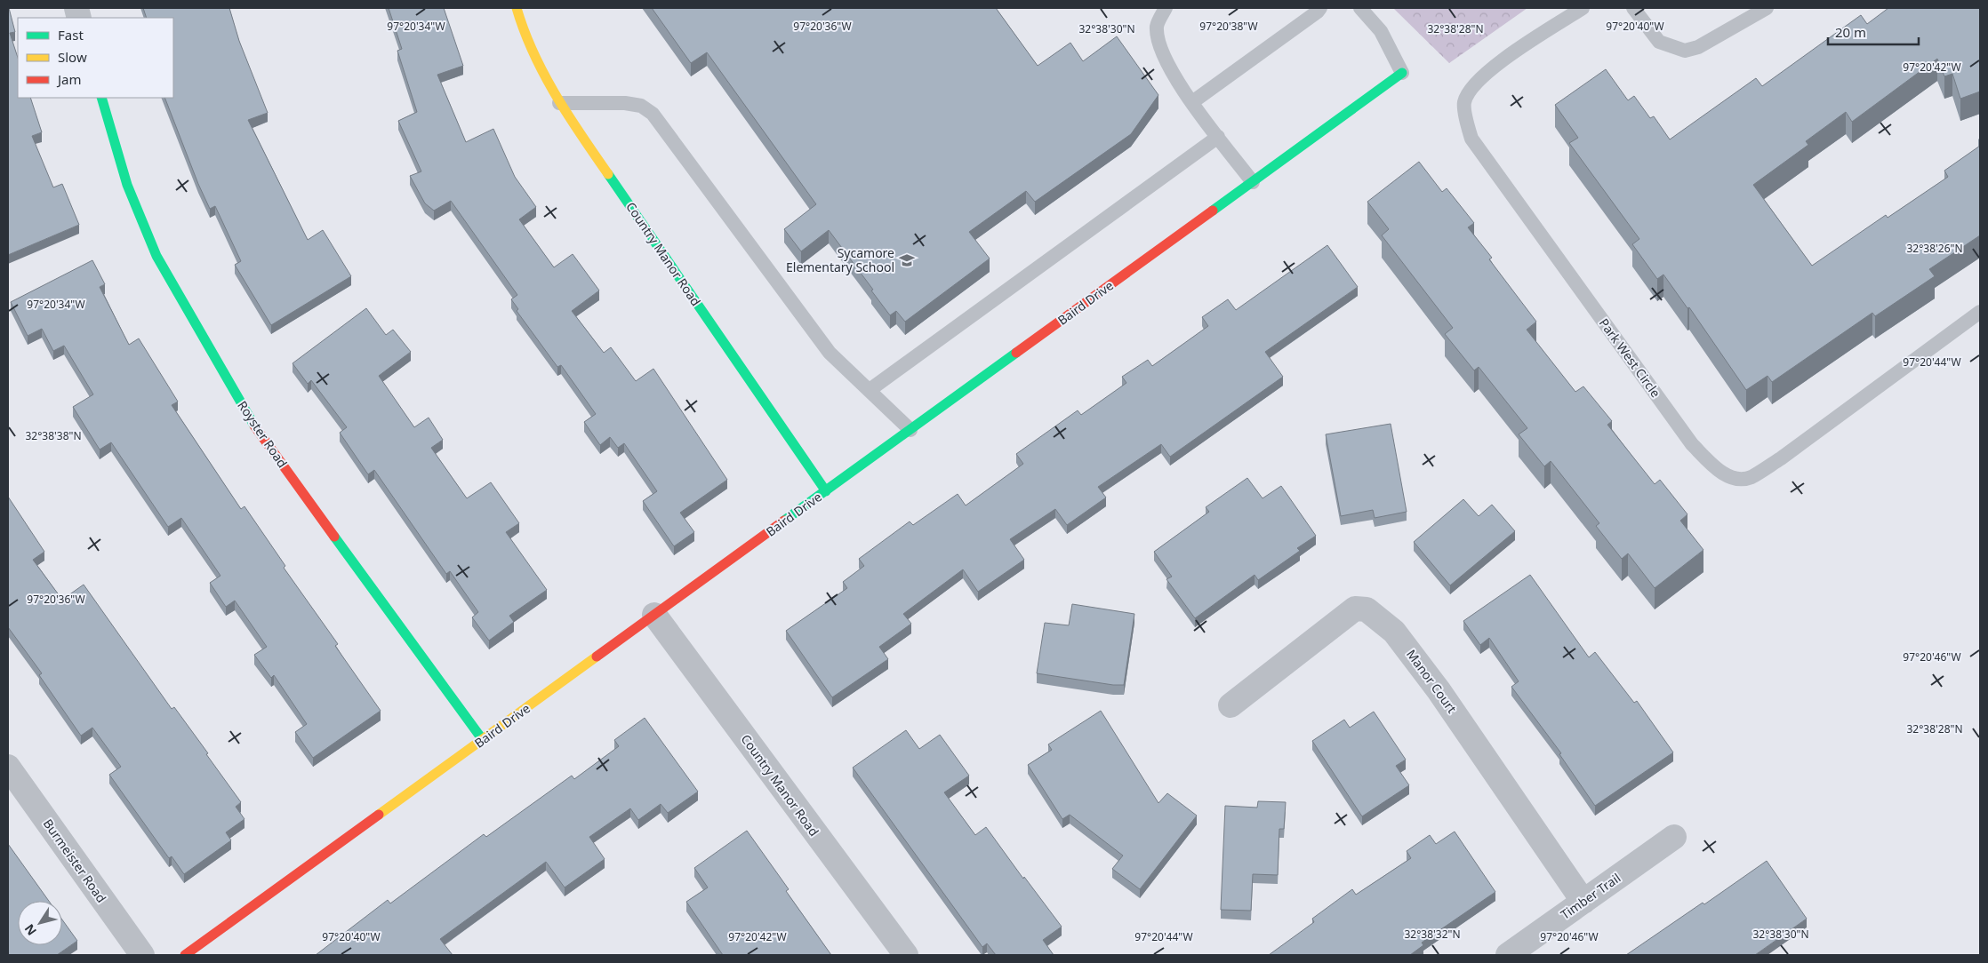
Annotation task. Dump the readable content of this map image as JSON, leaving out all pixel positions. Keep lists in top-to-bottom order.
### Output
{
  "streets": {
    "street": [
      "Country Manor Road",
      "Baird Drive",
      "Royster Road",
      "Manor Court",
      "Burmeister Road",
      "Timber Trail"
    ],
    "lane": ["Park West Circle"]
  },
  "crossings": [
    ["Country Manor Road", "Baird Drive"],
    ["Baird Drive", "Royster Road"],
    ["Manor Court", "Timber Trail"]
  ],
  "places": {
    "school or university": ["Sycamore Elementary School"]
  },
  "legend": ["Fast", "Slow", "Jam"],
  "scale_bar": "20 m",
  "north": "bottom left",
  "coordinates": [
    "97°20'34\"W",
    "97°20'36\"W",
    "97°20'38\"W",
    "97°20'40\"W",
    "32°38'30\"N",
    "32°38'28\"N",
    "97°20'42\"W",
    "32°38'26\"N",
    "97°20'44\"W",
    "32°38'38\"N",
    "97°20'46\"W",
    "32°38'32\"N"
  ]
}
